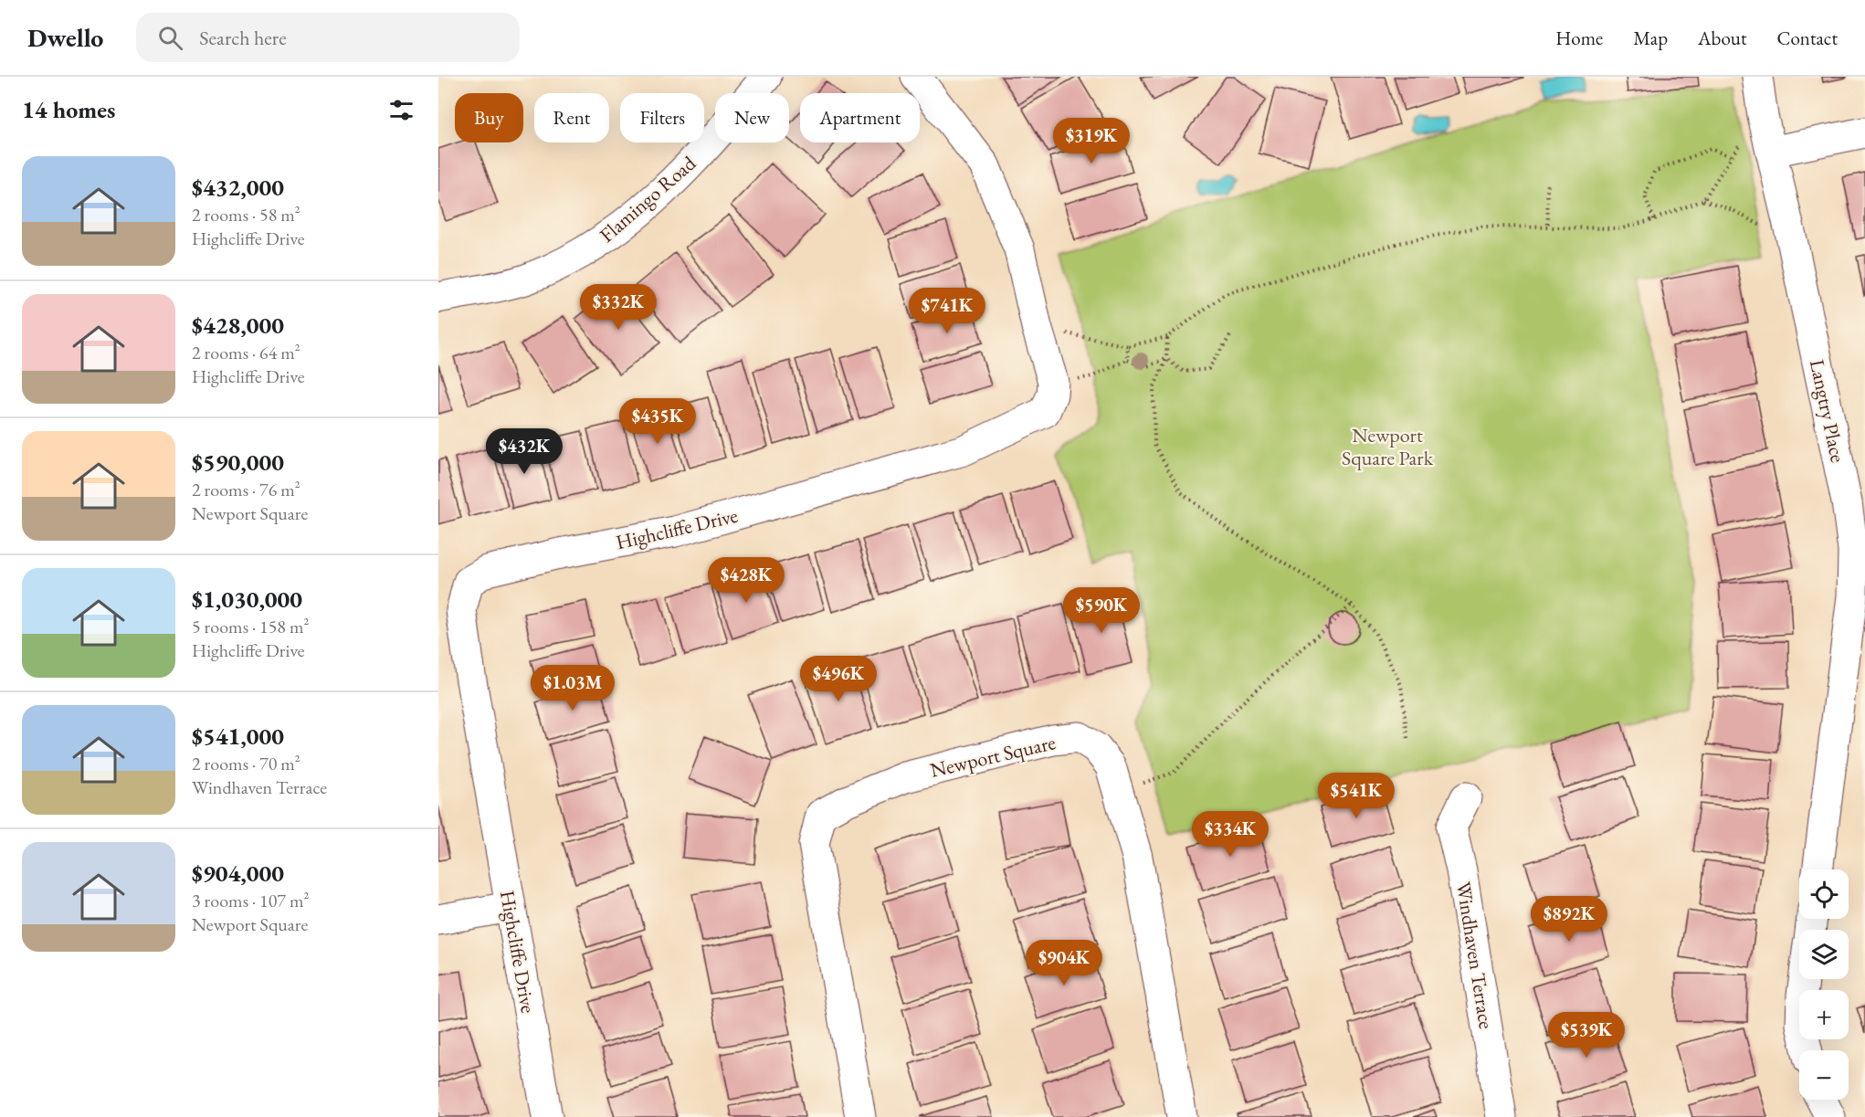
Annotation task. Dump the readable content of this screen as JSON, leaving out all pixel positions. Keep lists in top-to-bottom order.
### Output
{
  "streets": {
    "street": [
      "Flamingo Road",
      "Langtry Place",
      "Highcliffe Drive",
      "Newport Square",
      "Windhaven Terrace"
    ]
  },
  "parks": ["Newport Square Park"],
  "page": {
    "header": "Dwello",
    "search": "Search here",
    "nav": [
      "Home",
      "Map",
      "About",
      "Contact"
    ],
    "heading": "14 homes",
    "chip": [
      "Buy",
      "Rent",
      "Filters",
      "New",
      "Apartment"
    ],
    "price": [
      "$319K",
      "$332K",
      "$741K",
      "$435K",
      "$432K",
      "$428K",
      "$590K",
      "$496K",
      "$1.03M",
      "$541K",
      "$334K",
      "$892K",
      "$904K",
      "$539K"
    ],
    "list": [
      {
        "name": "$432,000",
        "note": "2 rooms · 58 m² · Highcliffe Drive"
      },
      {
        "name": "$428,000",
        "note": "2 rooms · 64 m² · Highcliffe Drive"
      },
      {
        "name": "$590,000",
        "note": "2 rooms · 76 m² · Newport Square"
      },
      {
        "name": "$1,030,000",
        "note": "5 rooms · 158 m² · Highcliffe Drive"
      },
      {
        "name": "$541,000",
        "note": "2 rooms · 70 m² · Windhaven Terrace"
      },
      {
        "name": "$904,000",
        "note": "3 rooms · 107 m² · Newport Square"
      }
    ],
    "map_buttons": ["+", "−"]
  }
}
